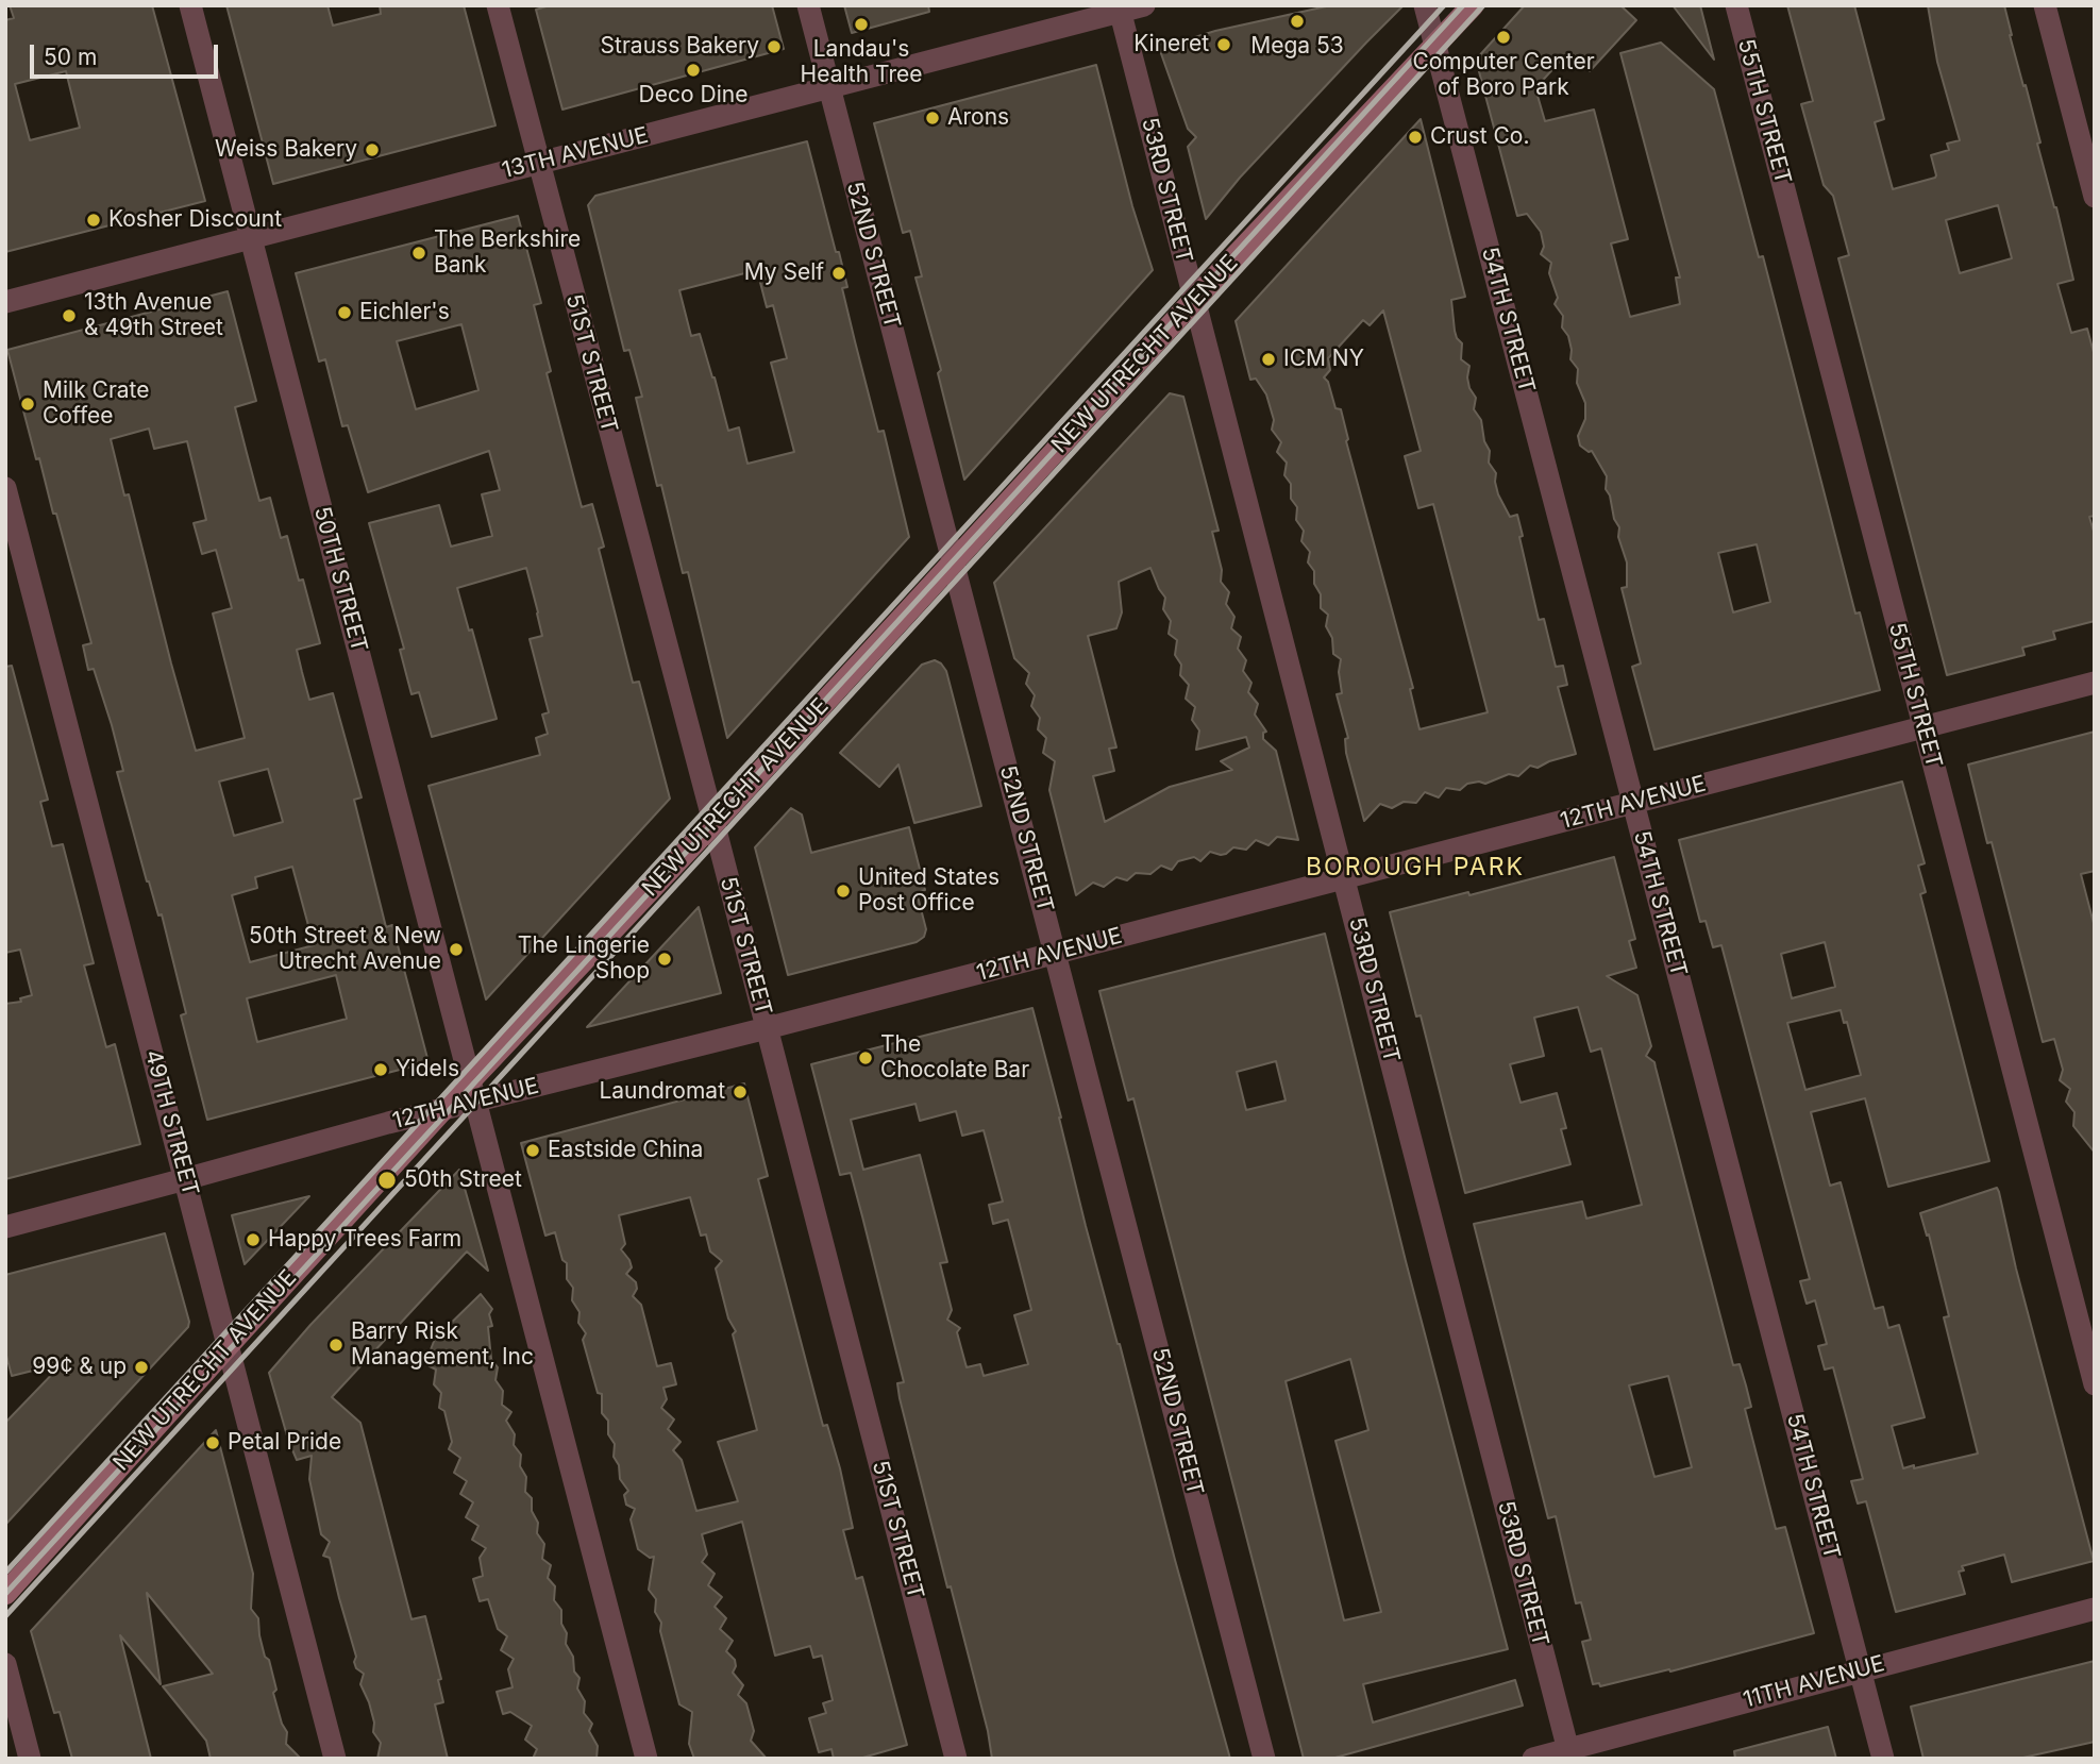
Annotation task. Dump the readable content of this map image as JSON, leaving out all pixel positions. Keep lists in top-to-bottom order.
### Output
{
  "streets": {
    "street": [
      "55TH STREET",
      "13TH AVENUE",
      "53RD STREET",
      "52ND STREET",
      "54TH STREET",
      "NEW UTRECHT AVENUE",
      "51ST STREET",
      "50TH STREET",
      "12TH AVENUE",
      "49TH STREET",
      "11TH AVENUE"
    ]
  },
  "crossings": [
    ["55TH STREET", "12TH AVENUE"],
    ["13TH AVENUE", "53RD STREET"],
    ["13TH AVENUE", "52ND STREET"],
    ["13TH AVENUE", "51ST STREET"],
    ["13TH AVENUE", "50TH STREET"],
    ["53RD STREET", "NEW UTRECHT AVENUE"],
    ["53RD STREET", "12TH AVENUE"],
    ["53RD STREET", "11TH AVENUE"],
    ["52ND STREET", "NEW UTRECHT AVENUE"],
    ["52ND STREET", "12TH AVENUE"],
    ["54TH STREET", "NEW UTRECHT AVENUE"],
    ["54TH STREET", "12TH AVENUE"],
    ["54TH STREET", "11TH AVENUE"],
    ["NEW UTRECHT AVENUE", "51ST STREET"],
    ["NEW UTRECHT AVENUE", "50TH STREET"],
    ["NEW UTRECHT AVENUE", "12TH AVENUE"],
    ["NEW UTRECHT AVENUE", "49TH STREET"],
    ["51ST STREET", "12TH AVENUE"],
    ["50TH STREET", "12TH AVENUE"],
    ["12TH AVENUE", "49TH STREET"]
  ],
  "districts": ["BOROUGH PARK"],
  "places": [
    "Mega 53",
    "Landau's Health Tree",
    "Computer Center of Boro Park",
    "Kineret",
    "Strauss Bakery",
    "Deco Dine",
    "Arons",
    "Crust Co.",
    "Weiss Bakery",
    "Kosher Discount",
    "The Berkshire Bank",
    "My Self",
    "Eichler's",
    "13th Avenue & 49th Street",
    "ICM NY",
    "Milk Crate Coffee",
    "United States Post Office",
    "50th Street & New Utrecht Avenue",
    "The Lingerie Shop",
    "The Chocolate Bar",
    "Yidels",
    "Laundromat",
    "Eastside China",
    "50th Street",
    "Happy Trees Farm",
    "Barry Risk Management, Inc",
    "99¢ & up",
    "Petal Pride"
  ],
  "scale_bar": "50 m"
}
